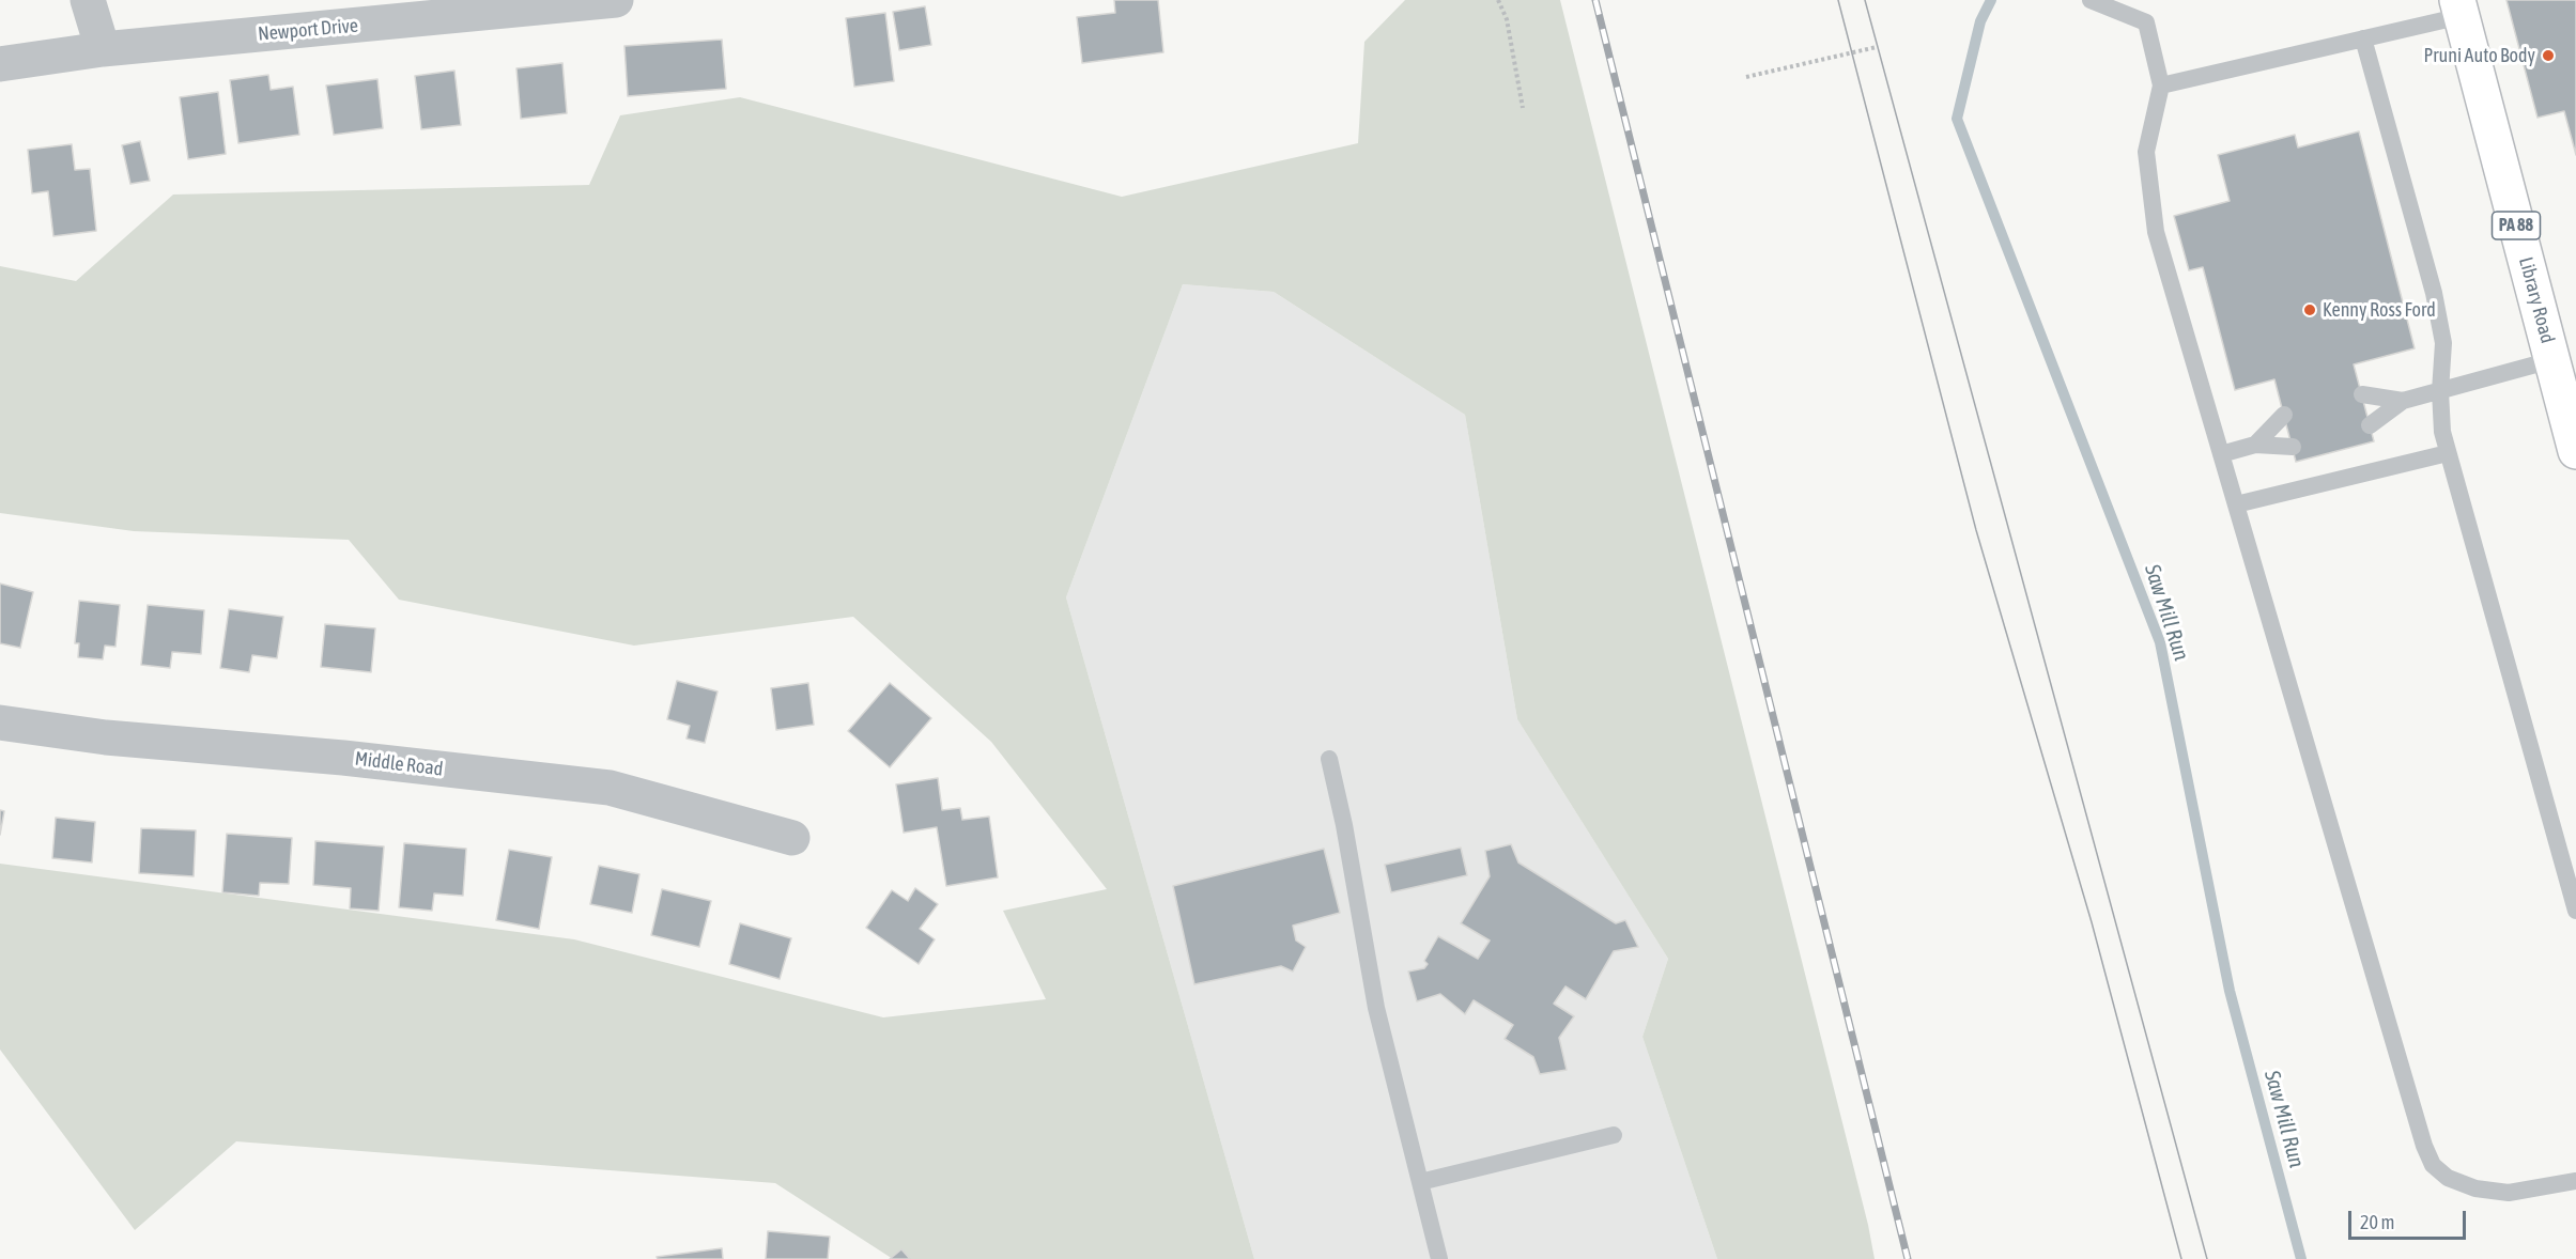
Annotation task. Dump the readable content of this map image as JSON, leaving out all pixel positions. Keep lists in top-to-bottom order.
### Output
{
  "streets": {
    "main road": ["PA 88", "Library Road"],
    "street": ["Newport Drive", "Middle Road"]
  },
  "water": ["Saw Mill Run"],
  "places": ["Pruni Auto Body", "Kenny Ross Ford"],
  "scale_bar": "20 m"
}
